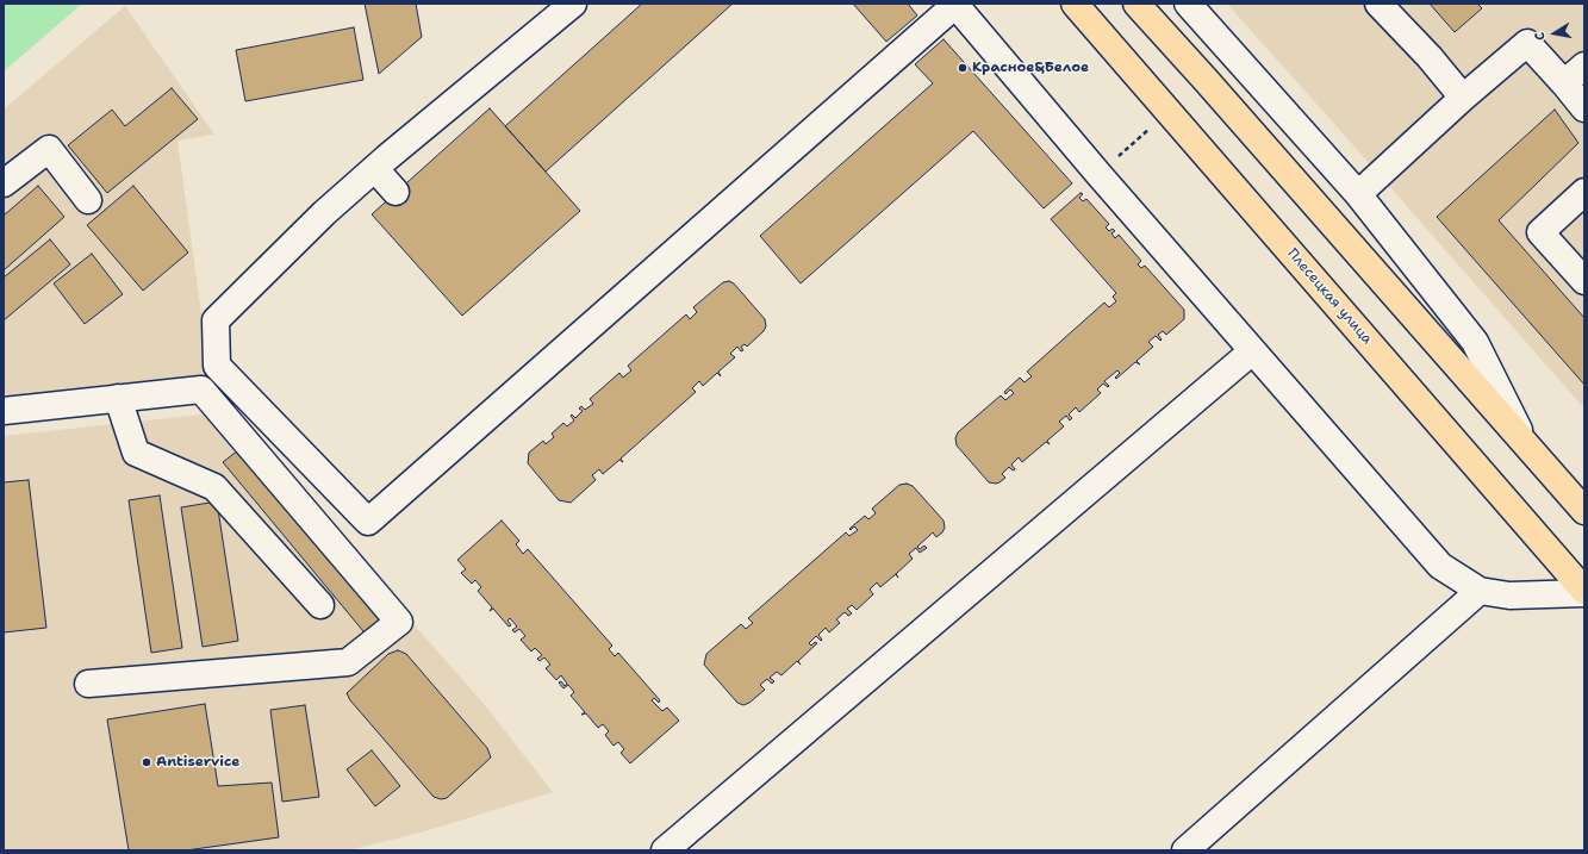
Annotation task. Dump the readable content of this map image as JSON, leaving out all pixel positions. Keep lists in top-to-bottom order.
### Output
{
  "streets": {
    "main road": ["Плесецкая улица"]
  },
  "places": ["Красное&Белое", "Antiservice"],
  "north": "left"
}
